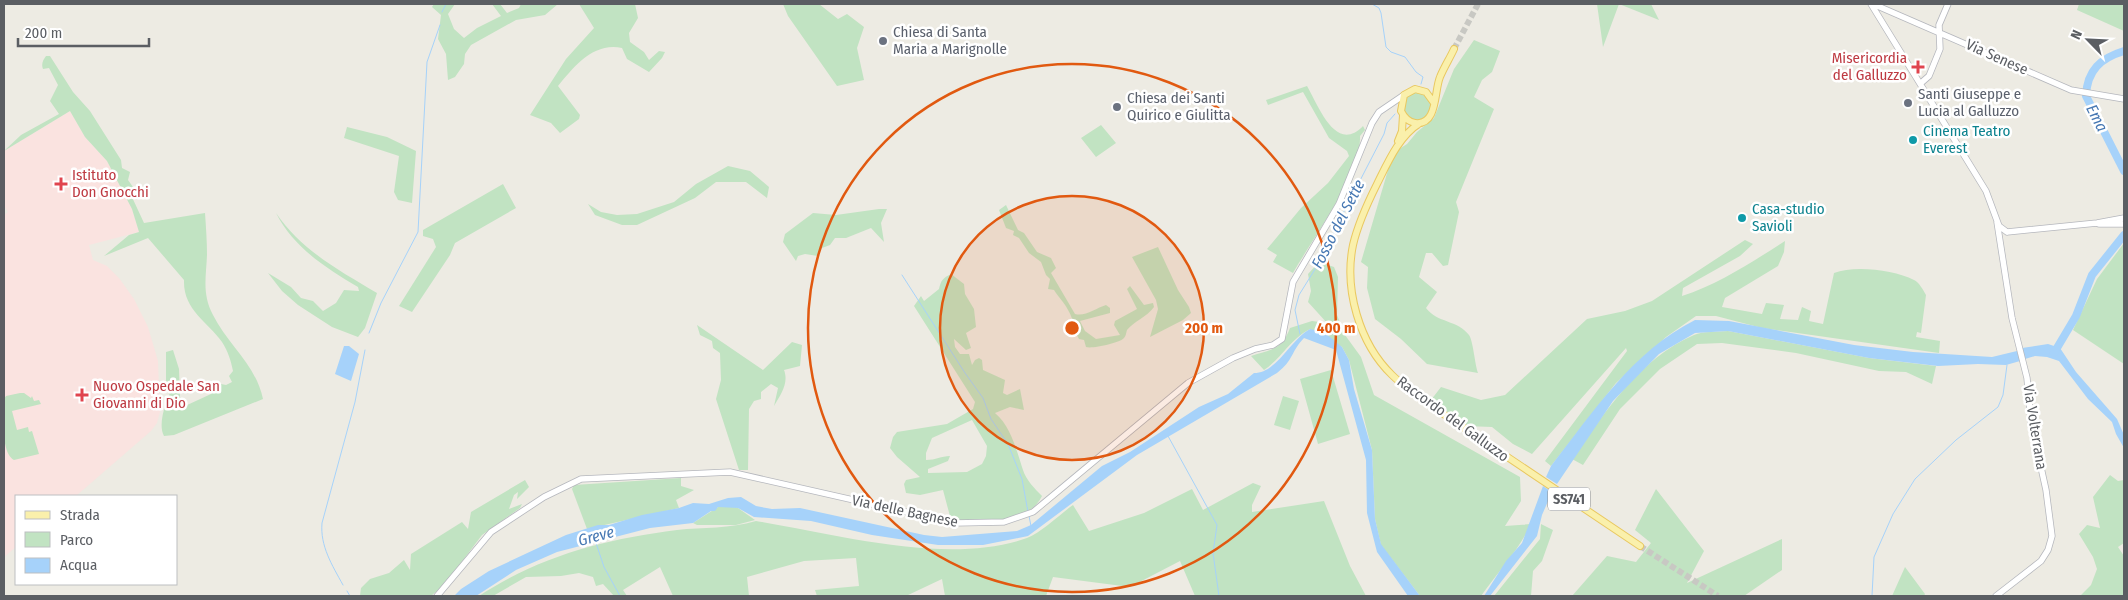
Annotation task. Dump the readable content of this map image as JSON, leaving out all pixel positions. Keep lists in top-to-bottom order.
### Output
{
  "streets": {
    "main road": [
      "Via Senese",
      "Raccordo del Galluzzo",
      "Via Volterrana",
      "SS741",
      "Via delle Bagnese"
    ]
  },
  "crossings": [
    ["Raccordo del Galluzzo", "SS741"],
    ["Raccordo del Galluzzo", "Via delle Bagnese"],
    ["SS741", "Via delle Bagnese"]
  ],
  "water": ["Ema", "Fosso del Sette", "Greve"],
  "places": {
    "other": [
      "Chiesa di Santa Maria a Marignolle",
      "Santi Giuseppe e Lucia al Galluzzo",
      "Chiesa dei Santi Quirico e Giulitta",
      "Cinema Teatro Everest",
      "Casa-studio Savioli"
    ],
    "health": ["Misericordia del Galluzzo", "Istituto Don Gnocchi", "Nuovo Ospedale San Giovanni di Dio"]
  },
  "legend": ["Strada", "Parco", "Acqua"],
  "scale_bar": "200 m",
  "north": "top left",
  "rings": ["200 m", "400 m"]
}
